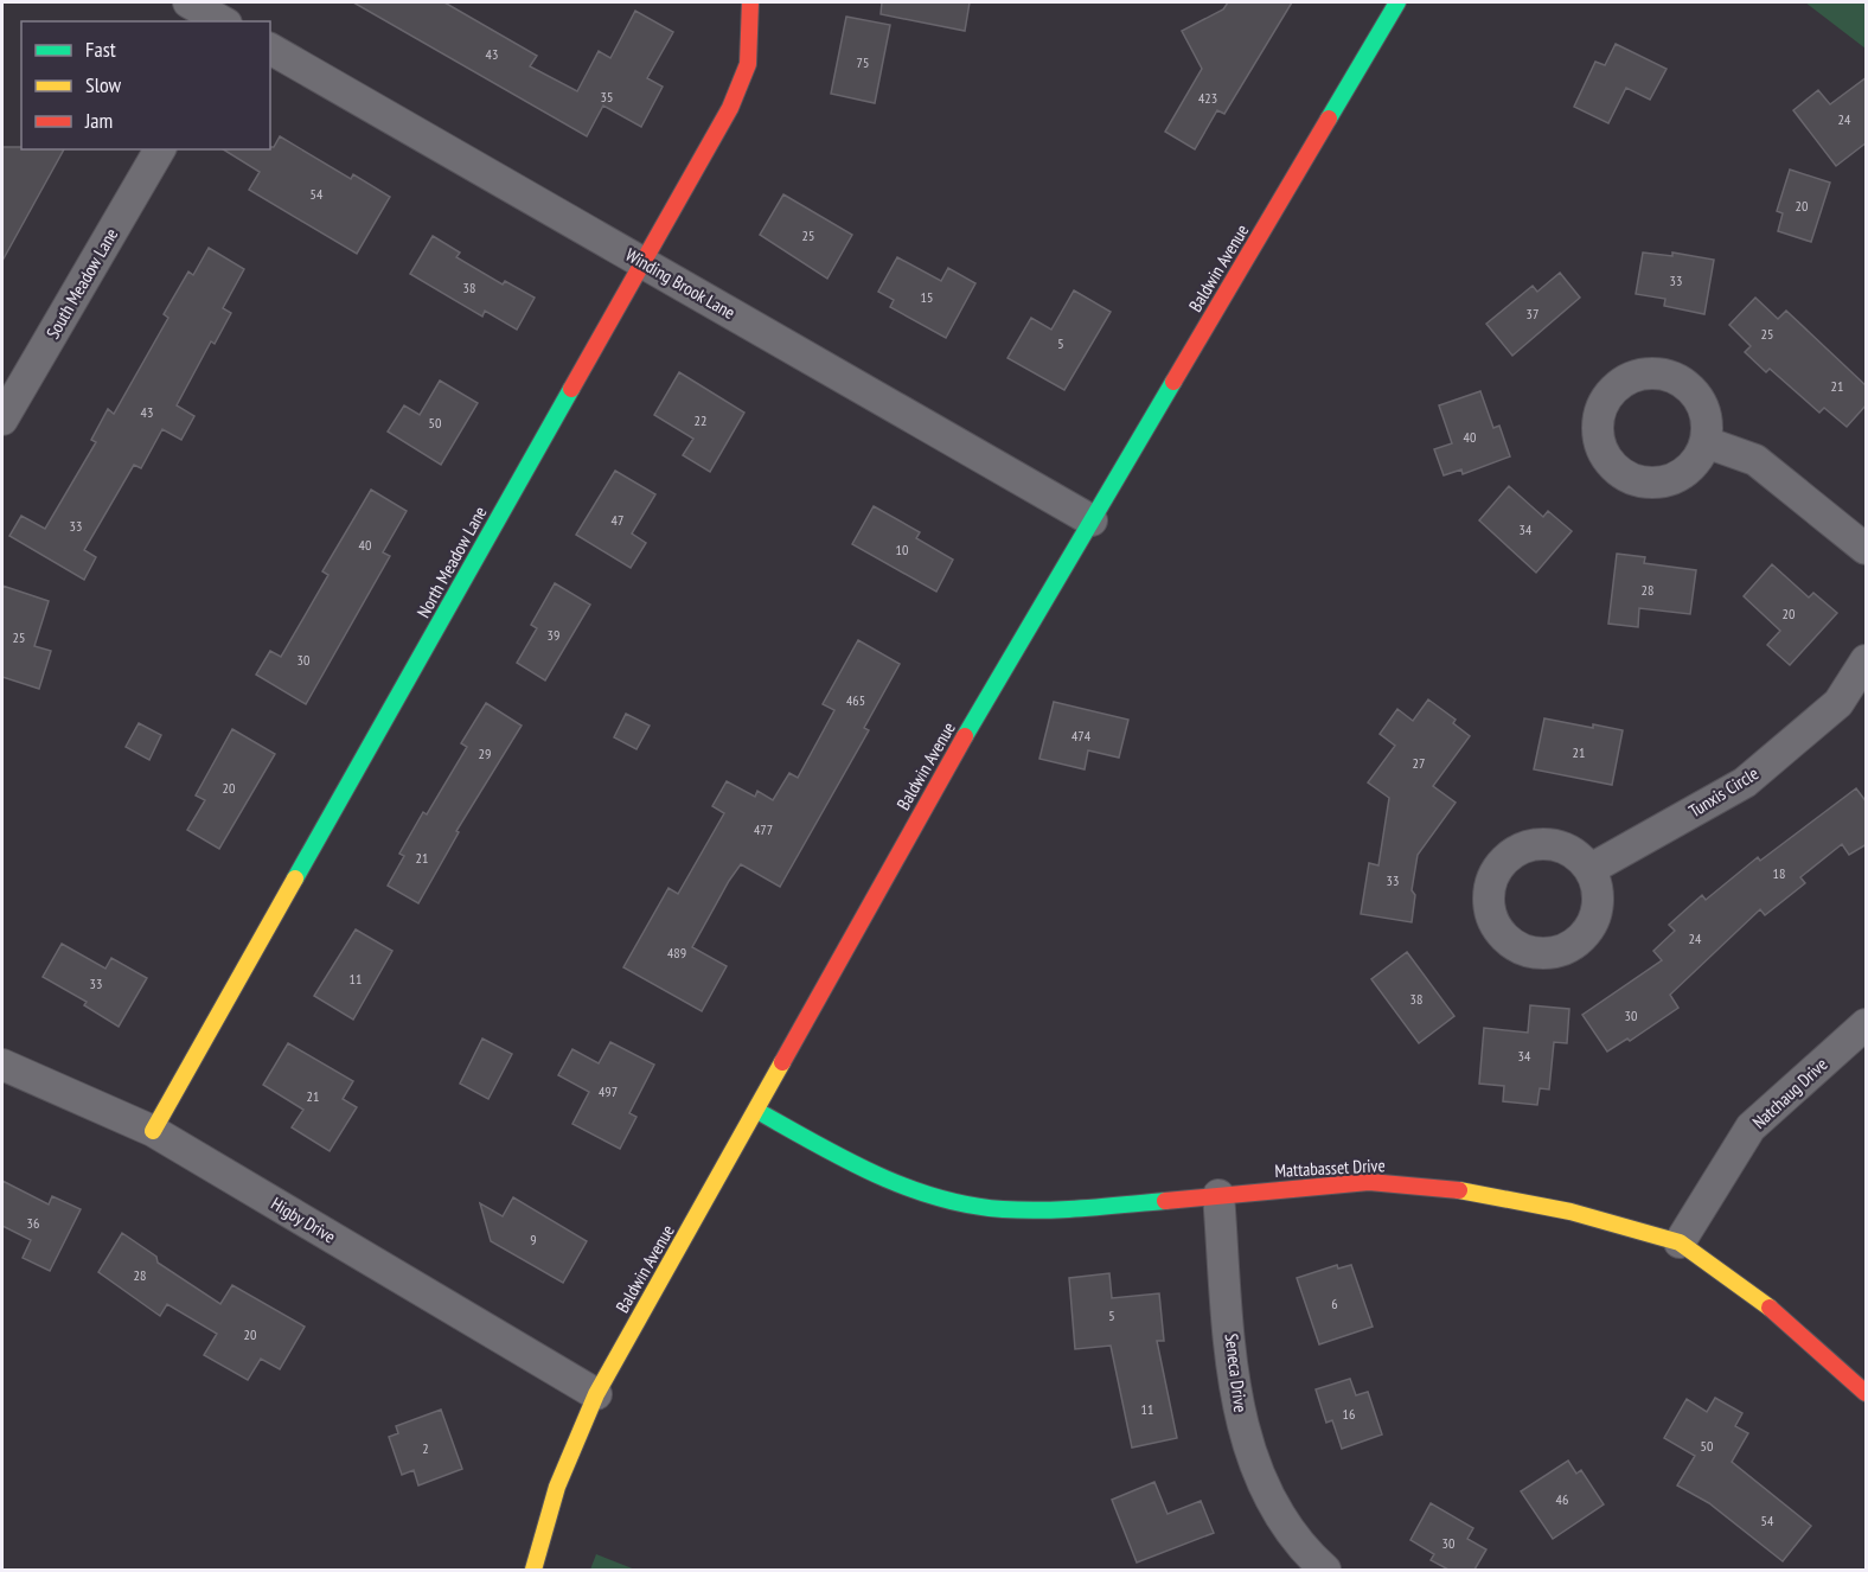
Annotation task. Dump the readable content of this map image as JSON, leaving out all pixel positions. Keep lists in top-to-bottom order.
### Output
{
  "streets": {
    "street": [
      "Baldwin Avenue",
      "South Meadow Lane",
      "Winding Brook Lane",
      "North Meadow Lane",
      "Tunxis Circle",
      "Natchaug Drive",
      "Mattabasset Drive",
      "Higby Drive",
      "Seneca Drive"
    ]
  },
  "crossings": [
    ["Baldwin Avenue", "Winding Brook Lane"],
    ["Baldwin Avenue", "Mattabasset Drive"],
    ["Baldwin Avenue", "Higby Drive"],
    ["Winding Brook Lane", "North Meadow Lane"],
    ["North Meadow Lane", "Higby Drive"],
    ["Natchaug Drive", "Mattabasset Drive"],
    ["Mattabasset Drive", "Seneca Drive"]
  ],
  "house_numbers": [
    "43",
    "75",
    "35",
    "423",
    "24",
    "54",
    "20",
    "25",
    "33",
    "38",
    "15",
    "37",
    "25",
    "5",
    "21",
    "43",
    "22",
    "50",
    "40",
    "47",
    "33",
    "34",
    "40",
    "10",
    "28",
    "20",
    "39",
    "25",
    "30",
    "465",
    "474",
    "21",
    "29",
    "27",
    "20",
    "477",
    "21",
    "18",
    "33",
    "24",
    "489",
    "11",
    "33",
    "38",
    "30",
    "34",
    "497",
    "21",
    "36",
    "9",
    "28",
    "6",
    "5",
    "20",
    "11",
    "16",
    "50",
    "2",
    "46",
    "54",
    "30"
  ],
  "legend": ["Fast", "Slow", "Jam"]
}
